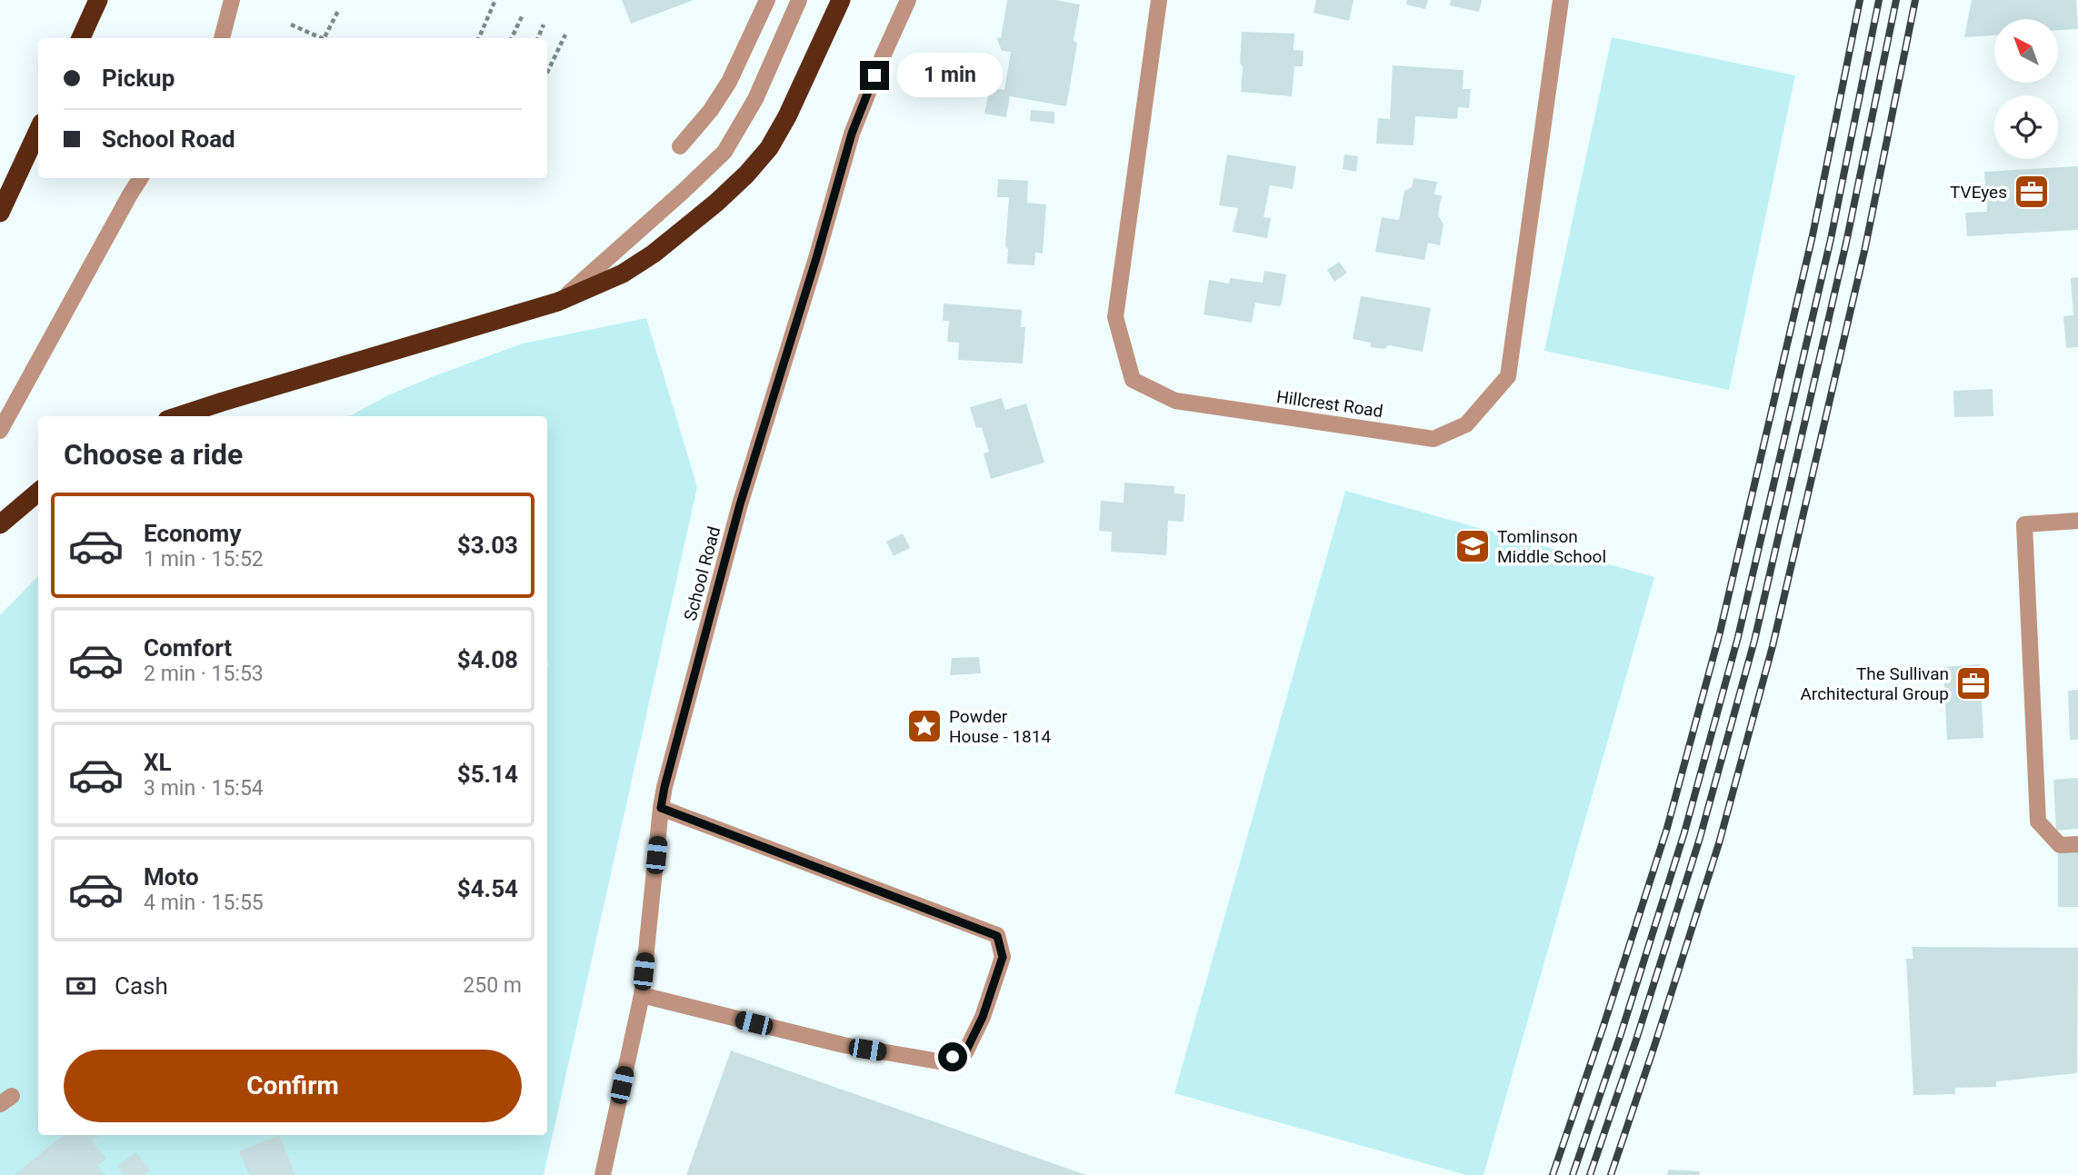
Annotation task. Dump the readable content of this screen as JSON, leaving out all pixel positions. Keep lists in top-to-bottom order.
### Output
{
  "streets": {
    "street": ["Hillcrest Road", "School Road"]
  },
  "places": {
    "office": ["TVEyes", "The Sullivan Architectural Group"],
    "school or university": ["Tomlinson Middle School"],
    "place": ["Powder House - 1814"]
  },
  "north": "top left",
  "page": {
    "banner": ["Pickup", "School Road"],
    "bubble": "1 min",
    "heading": "Choose a ride",
    "list": [
      {
        "name": "Economy",
        "note": "1 min · 15:52",
        "value": "$3.03"
      },
      {
        "name": "Comfort",
        "note": "2 min · 15:53",
        "value": "$4.08"
      },
      {
        "name": "XL",
        "note": "3 min · 15:54",
        "value": "$5.14"
      },
      {
        "name": "Moto",
        "note": "4 min · 15:55",
        "value": "$4.54"
      }
    ],
    "pay": ["Cash", "250 m"],
    "buttons": "Confirm"
  }
}
